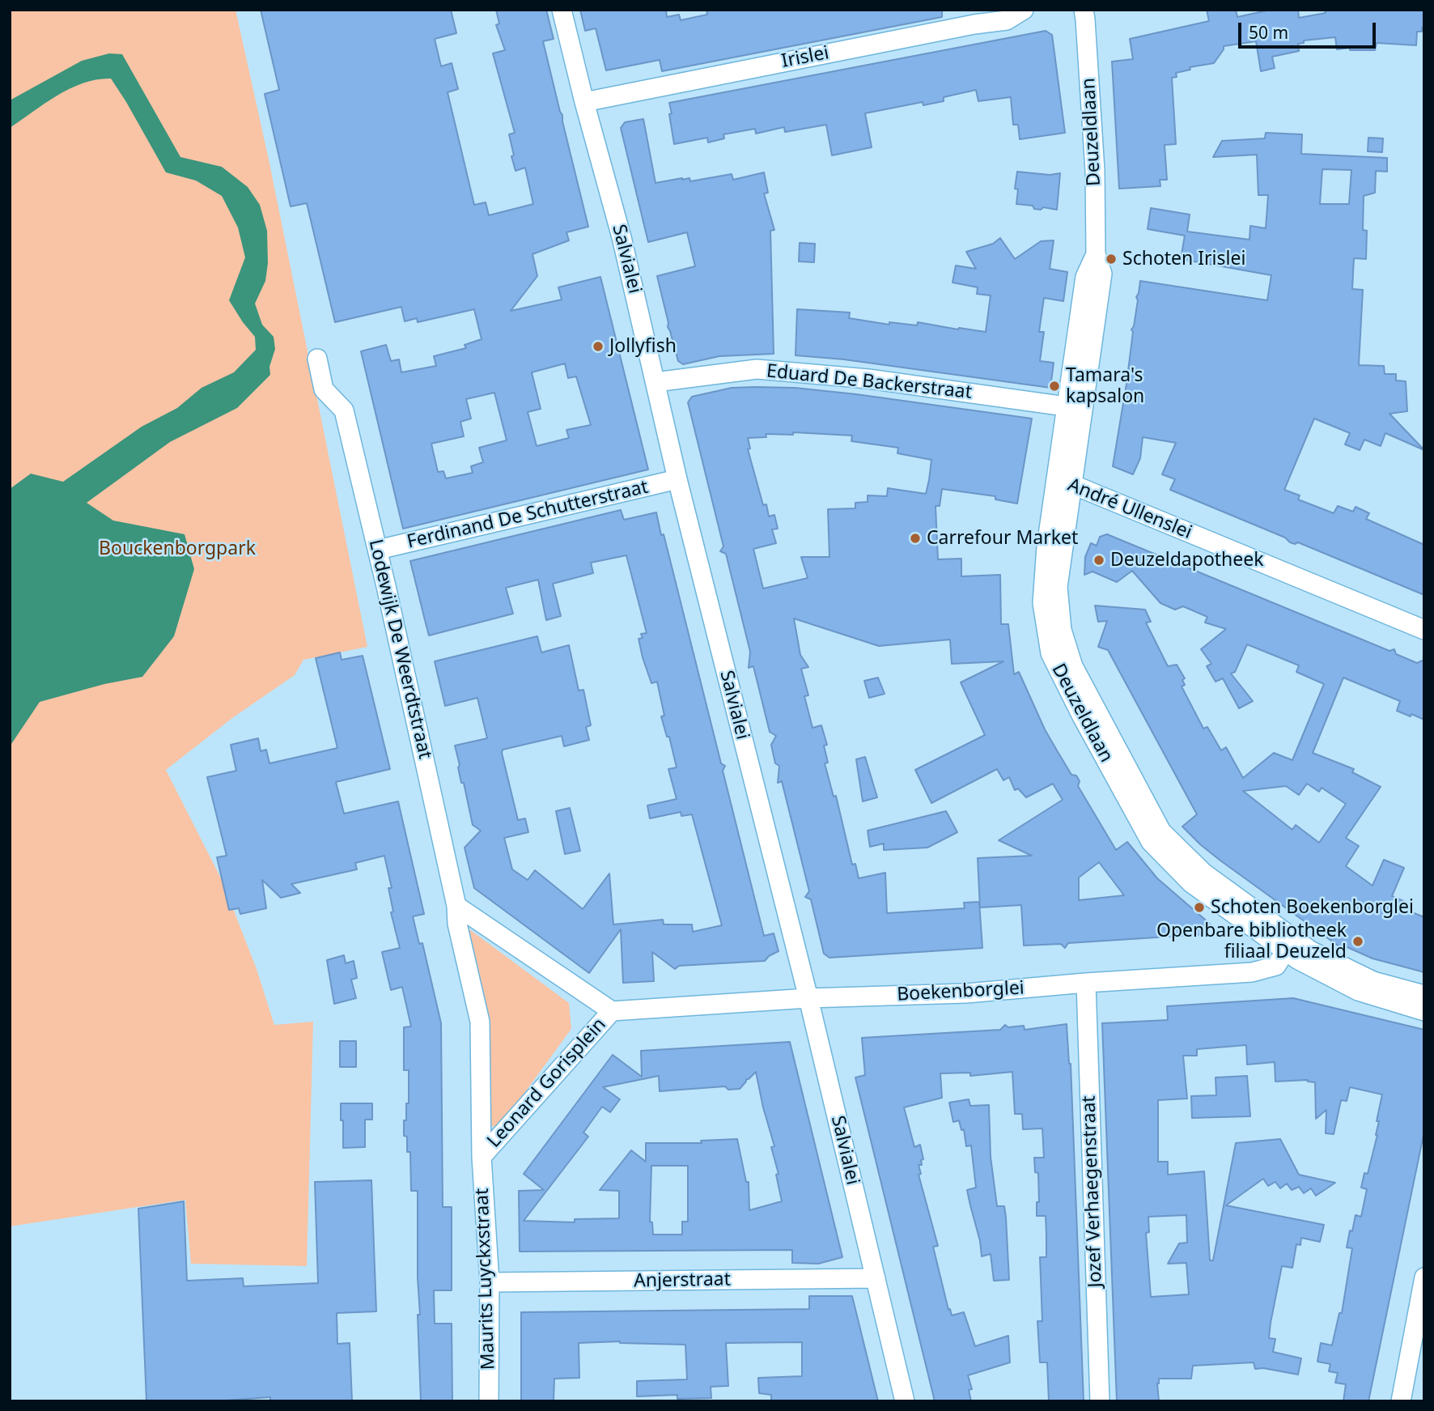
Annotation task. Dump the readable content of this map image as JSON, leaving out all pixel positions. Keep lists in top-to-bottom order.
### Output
{
  "streets": {
    "street": [
      "Irislei",
      "Deuzeldlaan",
      "Salvialei",
      "Eduard De Backerstraat",
      "André Ullenslei",
      "Ferdinand De Schutterstraat",
      "Lodewijk De Weerdtstraat",
      "Boekenborglei",
      "Leonard Gorisplein",
      "Jozef Verhaegenstraat",
      "Maurits Luyckxstraat",
      "Anjerstraat"
    ]
  },
  "crossings": [
    ["Irislei", "Salvialei"],
    ["Deuzeldlaan", "Eduard De Backerstraat"],
    ["Deuzeldlaan", "André Ullenslei"],
    ["Deuzeldlaan", "Boekenborglei"],
    ["Salvialei", "Eduard De Backerstraat"],
    ["Salvialei", "Ferdinand De Schutterstraat"],
    ["Salvialei", "Boekenborglei"],
    ["Salvialei", "Anjerstraat"],
    ["Ferdinand De Schutterstraat", "Lodewijk De Weerdtstraat"],
    ["Lodewijk De Weerdtstraat", "Leonard Gorisplein"],
    ["Boekenborglei", "Leonard Gorisplein"],
    ["Boekenborglei", "Jozef Verhaegenstraat"],
    ["Leonard Gorisplein", "Maurits Luyckxstraat"],
    ["Maurits Luyckxstraat", "Anjerstraat"]
  ],
  "parks": ["Bouckenborgpark"],
  "places": [
    "Schoten Irislei",
    "Jollyfish",
    "Tamara's kapsalon",
    "Carrefour Market",
    "Deuzeldapotheek",
    "Schoten Boekenborglei",
    "Openbare bibliotheek filiaal Deuzeld"
  ],
  "scale_bar": "50 m"
}
